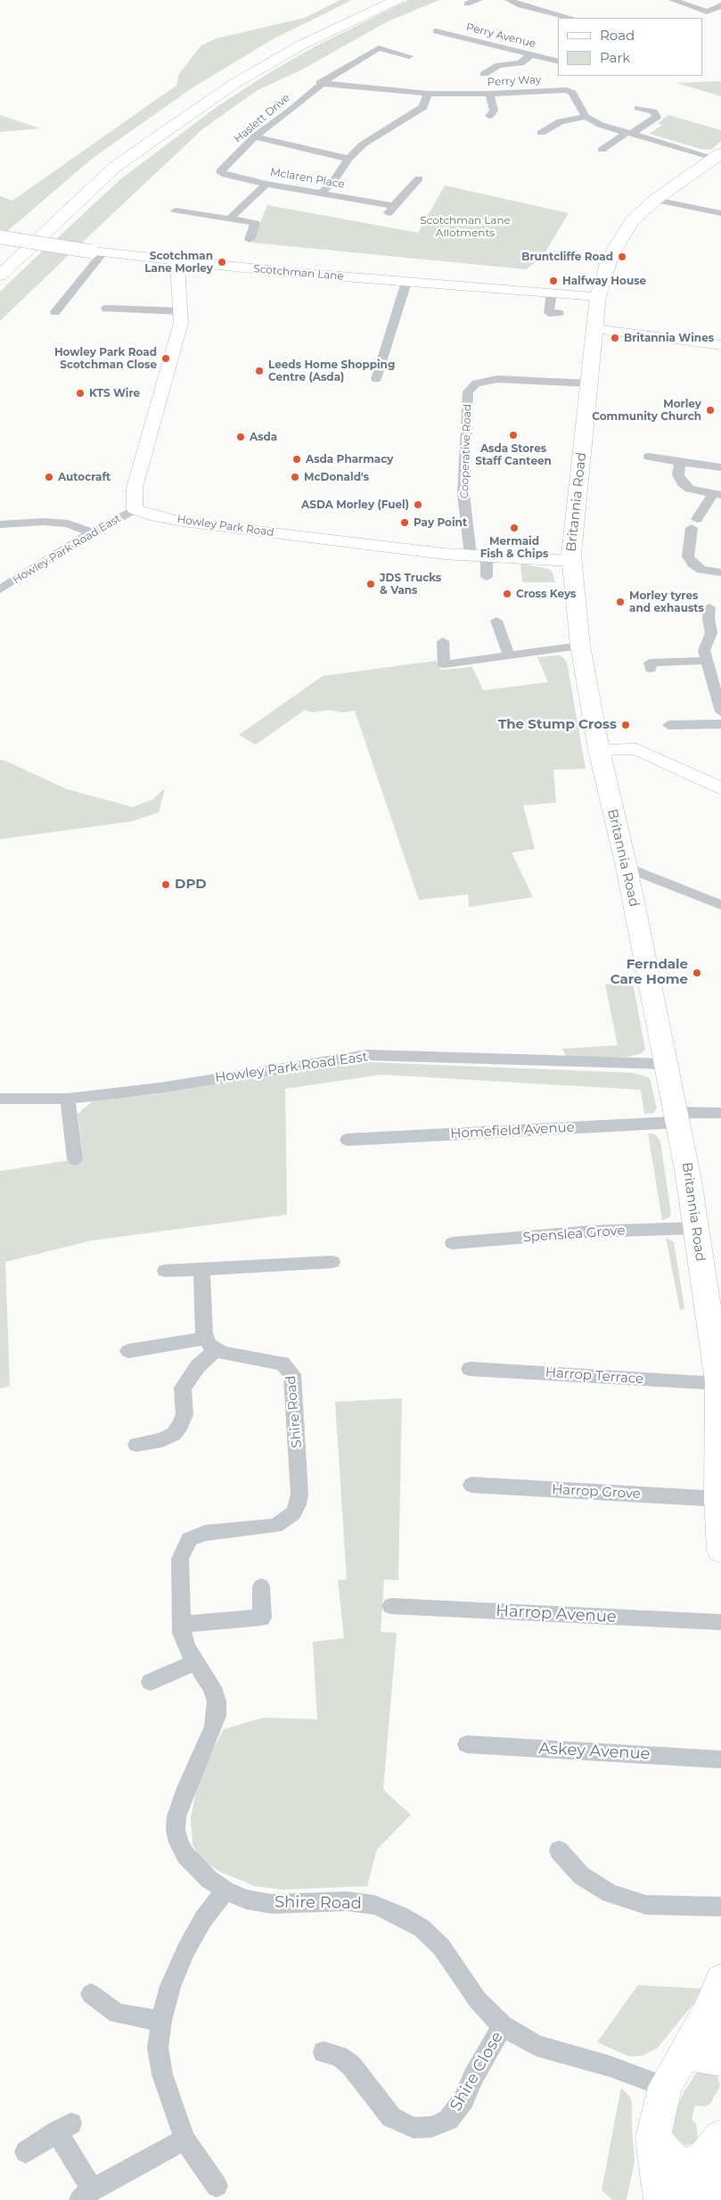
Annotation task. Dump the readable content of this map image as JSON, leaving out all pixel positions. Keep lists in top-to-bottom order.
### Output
{
  "streets": {
    "main road": ["Britannia Road"],
    "street": [
      "Perry Avenue",
      "Perry Way",
      "Haslett Drive",
      "Mclaren Place",
      "Scotchman Lane",
      "Cooperative Road",
      "Howley Park Road",
      "Howley Park Road East",
      "Homefield Avenue",
      "Spenslea Grove",
      "Harrop Terrace",
      "Shire Road",
      "Harrop Grove",
      "Harrop Avenue",
      "Askey Avenue",
      "Shire Close"
    ]
  },
  "crossings": [
    ["Perry Way", "Haslett Drive"],
    ["Haslett Drive", "Mclaren Place"],
    ["Cooperative Road", "Britannia Road"],
    ["Cooperative Road", "Howley Park Road"],
    ["Britannia Road", "Howley Park Road"],
    ["Britannia Road", "Howley Park Road East"],
    ["Britannia Road", "Homefield Avenue"],
    ["Britannia Road", "Spenslea Grove"],
    ["Britannia Road", "Harrop Terrace"],
    ["Britannia Road", "Harrop Grove"],
    ["Howley Park Road", "Howley Park Road East"],
    ["Shire Road", "Shire Close"]
  ],
  "parks": ["Scotchman Lane Allotments"],
  "places": [
    "Bruntcliffe Road",
    "Scotchman Lane Morley",
    "Halfway House",
    "Britannia Wines",
    "Howley Park Road Scotchman Close",
    "Leeds Home Shopping Centre (Asda)",
    "KTS Wire",
    "Morley Community Church",
    "Asda Stores Staff Canteen",
    "Asda",
    "Asda Pharmacy",
    "Autocraft",
    "McDonald's",
    "ASDA Morley (Fuel)",
    "Pay Point",
    "Mermaid Fish & Chips",
    "JDS Trucks & Vans",
    "Cross Keys",
    "Morley tyres and exhausts",
    "The Stump Cross",
    "DPD",
    "Ferndale Care Home"
  ],
  "legend": ["Road", "Park"]
}
